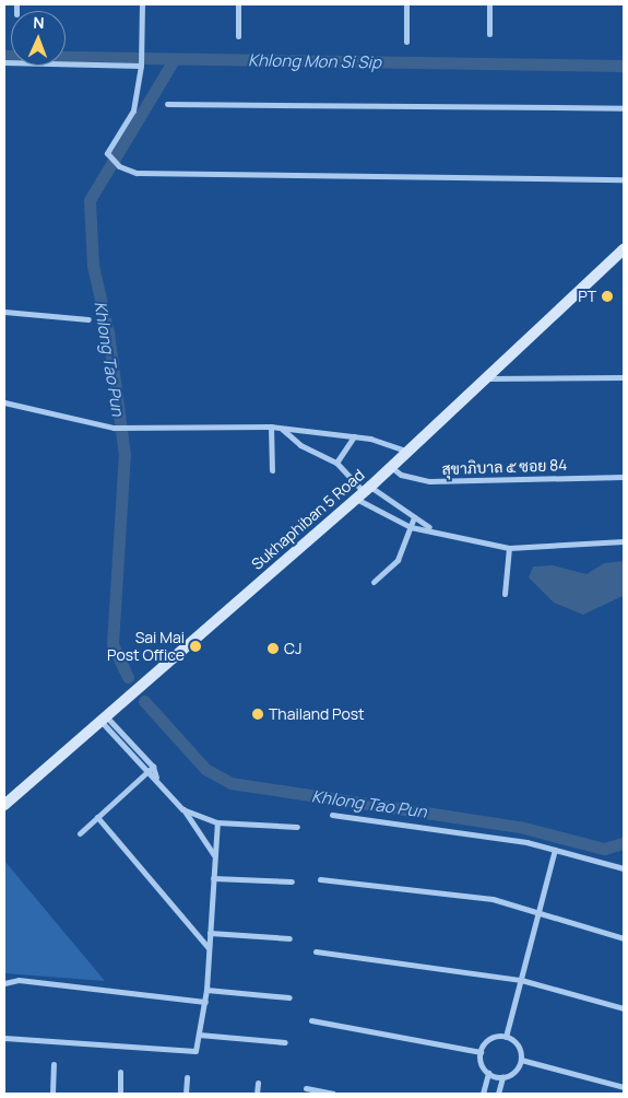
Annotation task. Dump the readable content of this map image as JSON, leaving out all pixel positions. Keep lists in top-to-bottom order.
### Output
{
  "streets": {
    "main road": ["Sukhaphiban 5 Road"],
    "street": ["สุขาภิบาล ๕ ซอย 84"]
  },
  "crossings": [
    ["สุขาภิบาล ๕ ซอย 84", "Sukhaphiban 5 Road"]
  ],
  "water": ["Khlong Mon Si Sip", "Khlong Tao Pun"],
  "places": [
    "PT",
    "Sai Mai Post Office",
    "CJ",
    "Thailand Post"
  ],
  "north": "top"
}
